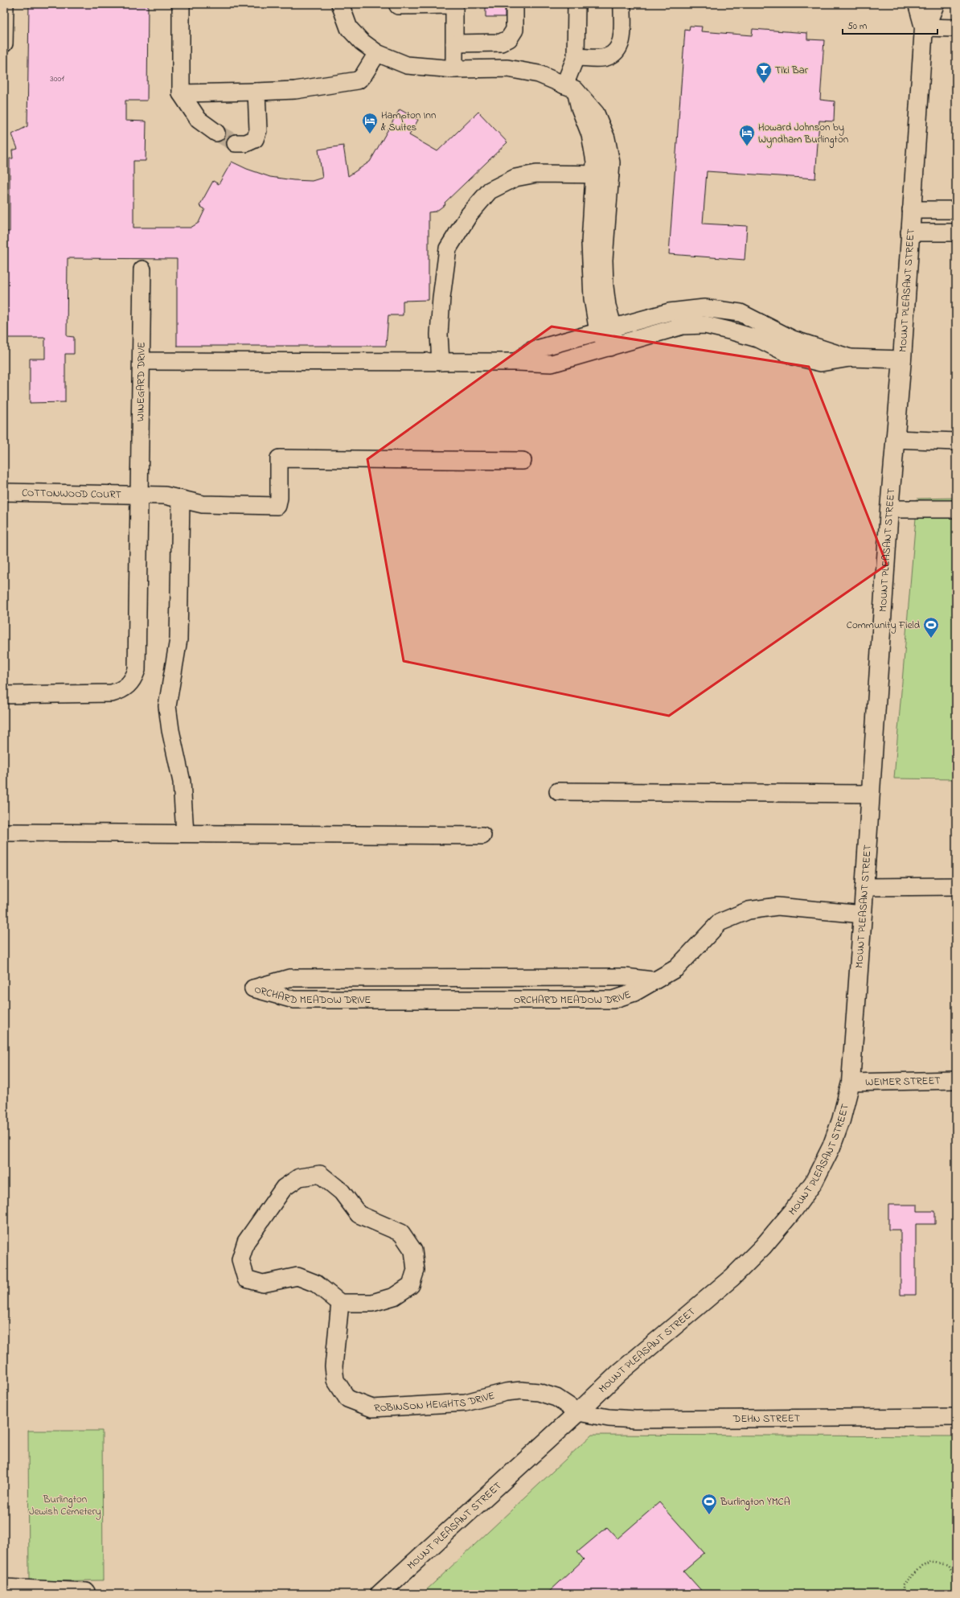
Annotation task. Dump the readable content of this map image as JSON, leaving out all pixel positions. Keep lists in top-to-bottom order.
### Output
{
  "streets": {
    "main road": ["MOUNT PLEASANT STREET"],
    "street": [
      "WINEGARD DRIVE",
      "COTTONWOOD COURT",
      "ORCHARD MEADOW DRIVE",
      "WEIMER STREET",
      "ROBINSON HEIGHTS DRIVE",
      "DEHN STREET"
    ]
  },
  "crossings": [
    ["MOUNT PLEASANT STREET", "ORCHARD MEADOW DRIVE"],
    ["MOUNT PLEASANT STREET", "WEIMER STREET"],
    ["MOUNT PLEASANT STREET", "ROBINSON HEIGHTS DRIVE"],
    ["MOUNT PLEASANT STREET", "DEHN STREET"],
    ["WINEGARD DRIVE", "COTTONWOOD COURT"],
    ["ROBINSON HEIGHTS DRIVE", "DEHN STREET"]
  ],
  "parks": ["Burlington Jewish Cemetery"],
  "places": {
    "bar": ["Tiki Bar"],
    "hotel": ["Hampton Inn & Suites", "Howard Johnson by Wyndham Burlington"],
    "sports": ["Community Field", "Burlington YMCA"]
  },
  "house_numbers": ["3001"],
  "scale_bar": "50 m"
}
